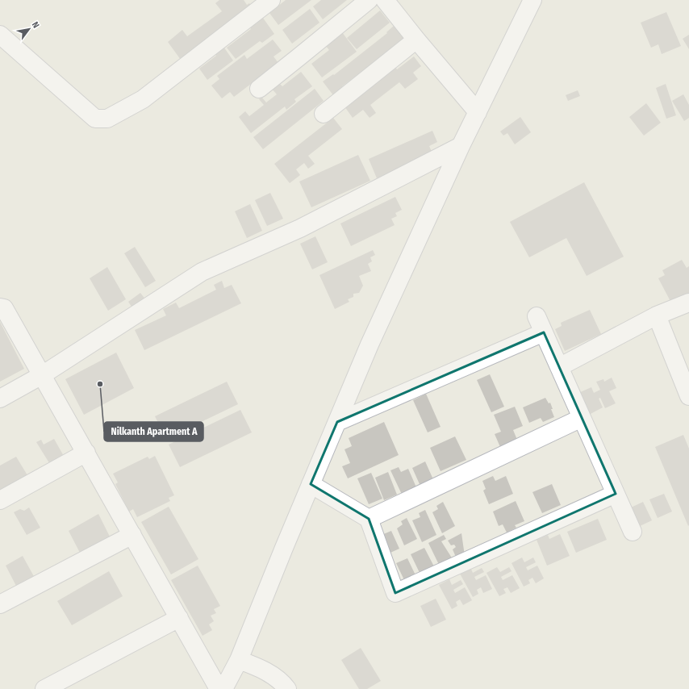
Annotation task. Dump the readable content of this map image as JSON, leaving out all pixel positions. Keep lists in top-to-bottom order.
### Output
{
  "places": ["Nilkanth Apartment A"],
  "north": "top right"
}
